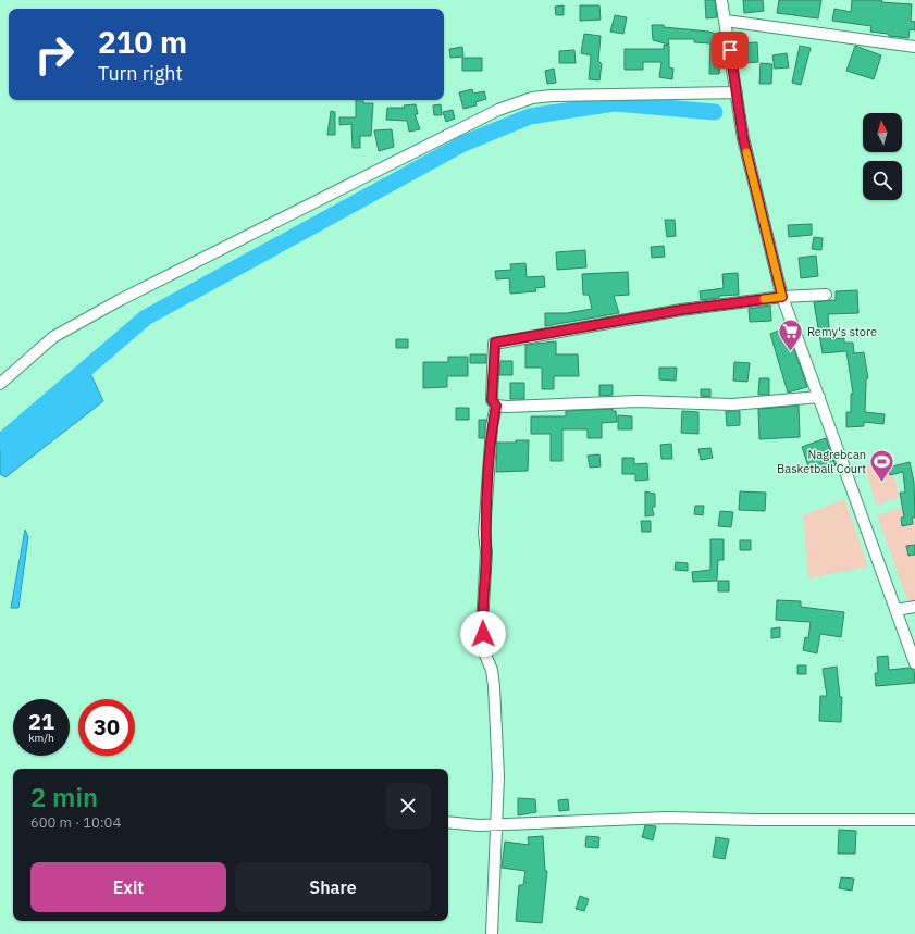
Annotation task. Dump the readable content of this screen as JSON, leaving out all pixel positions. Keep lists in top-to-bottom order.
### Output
{
  "places": {
    "supermarket": ["Remy's store"],
    "sports": ["Nagrebcan Basketball Court"]
  },
  "north": "top",
  "page": {
    "turn": ["210 m", "Turn right"],
    "speed": "21 km/h",
    "limit": "30",
    "heading": ["2 min", "600 m · 10:04"],
    "buttons": ["Exit", "Share"]
  }
}
